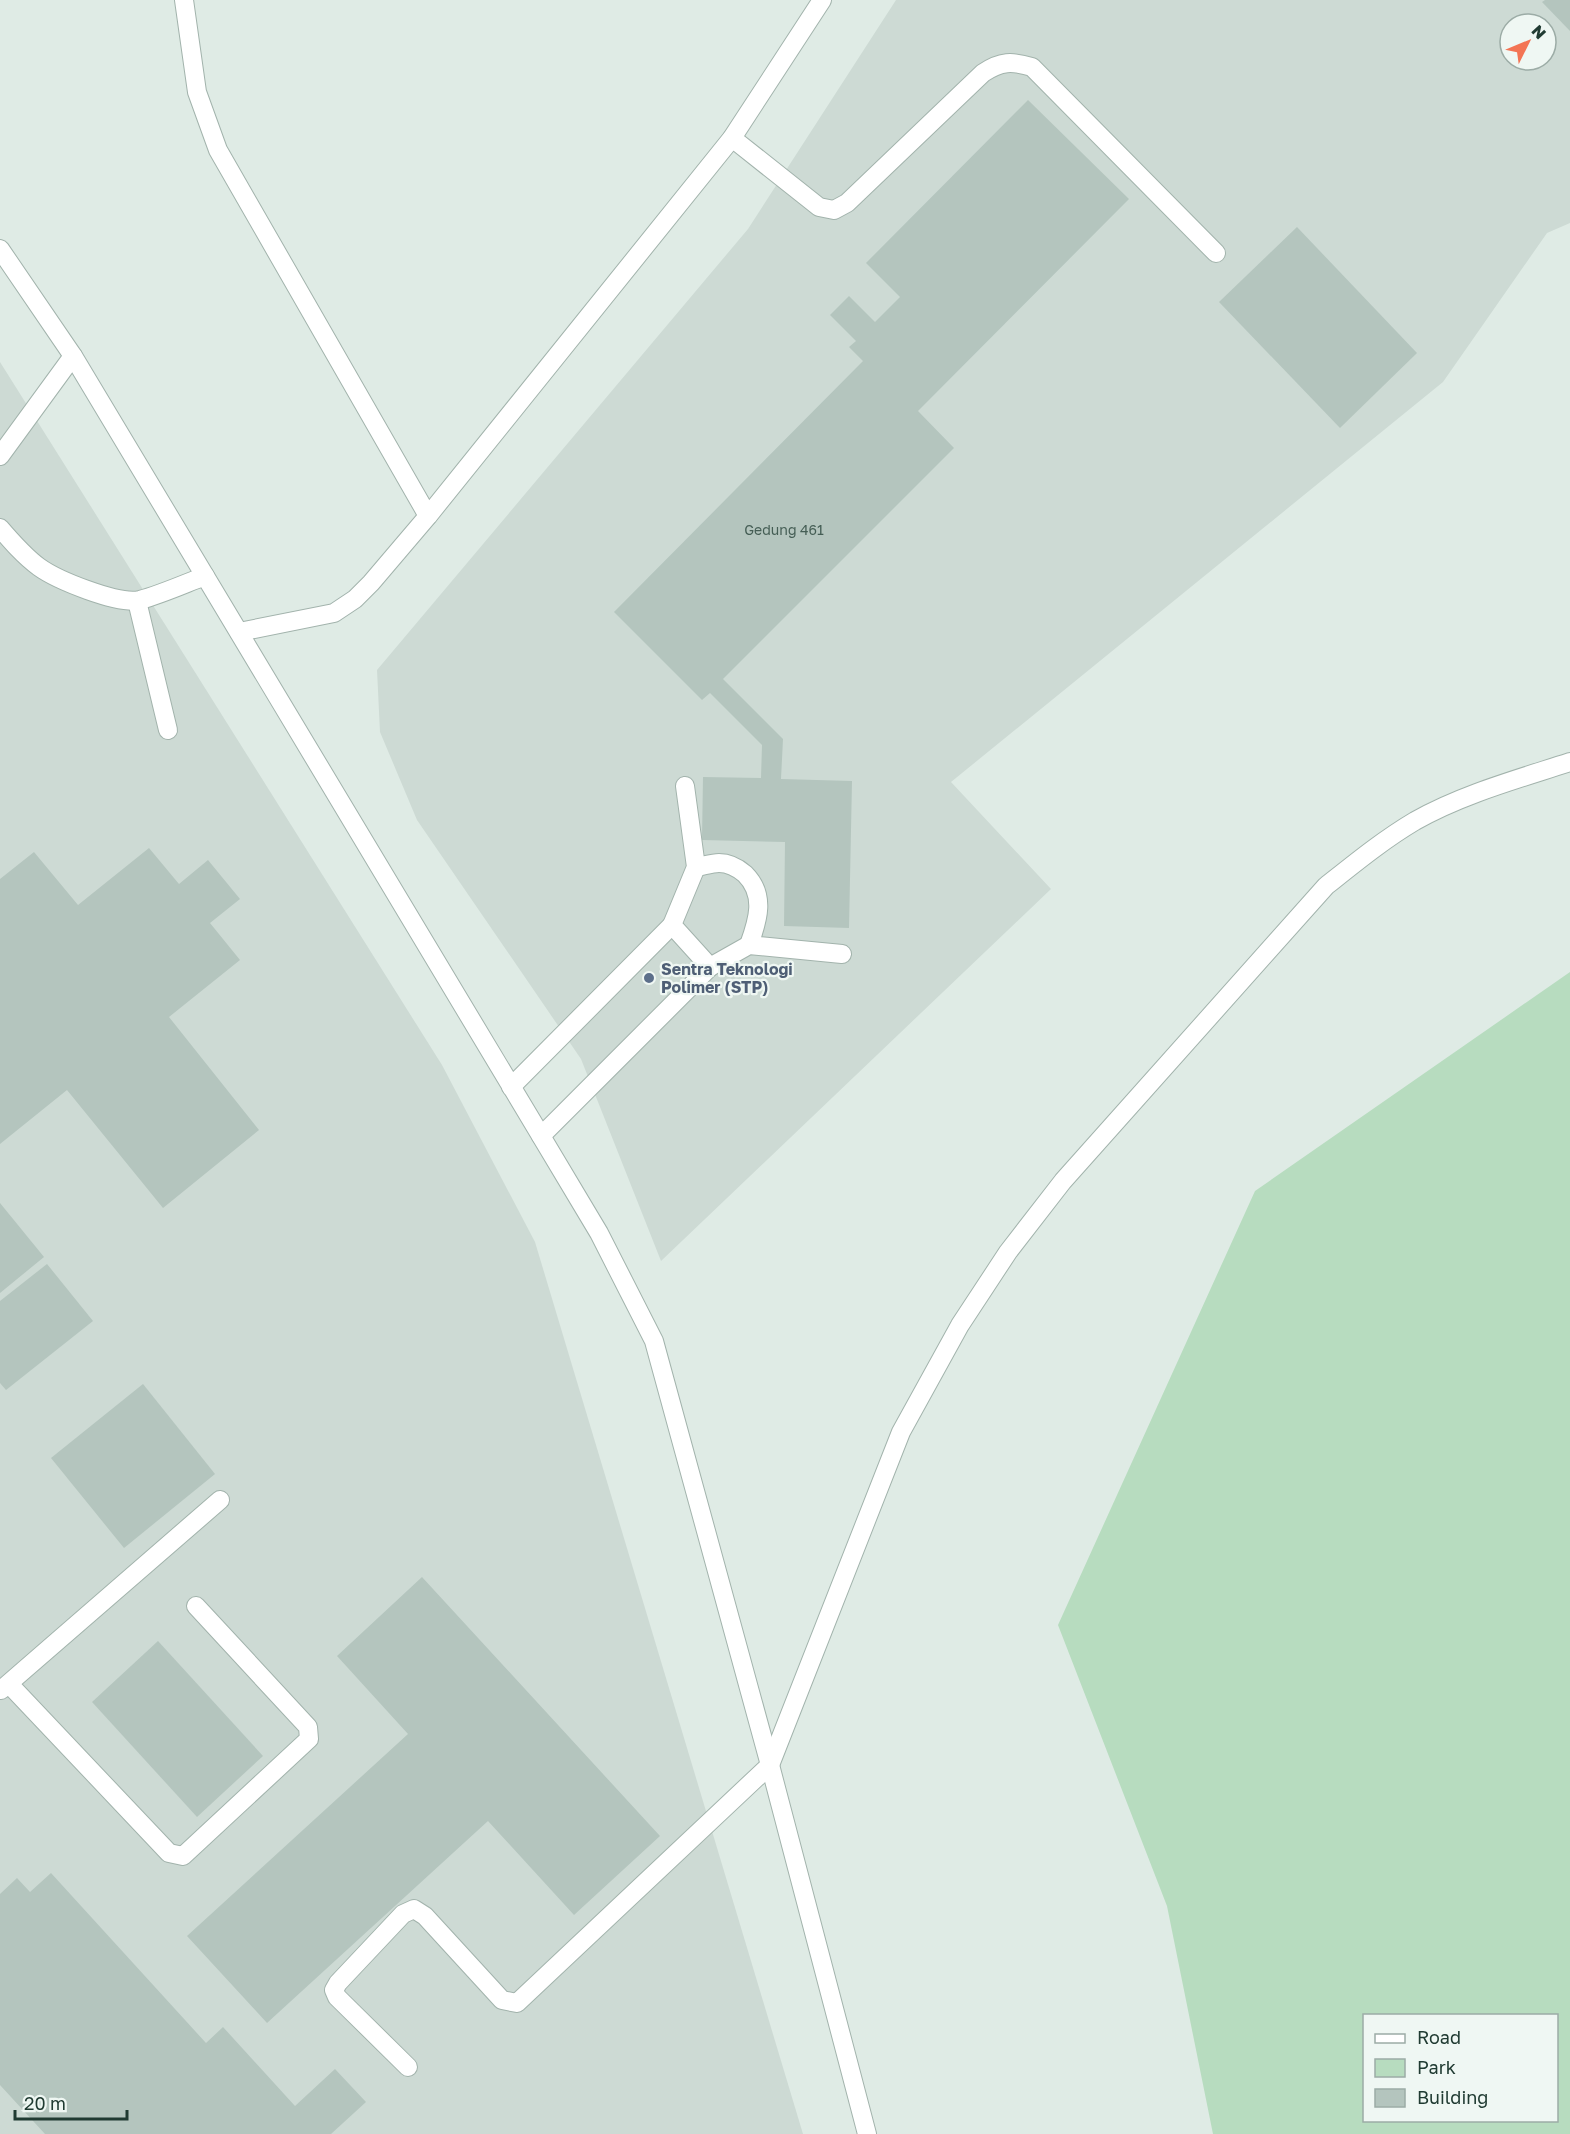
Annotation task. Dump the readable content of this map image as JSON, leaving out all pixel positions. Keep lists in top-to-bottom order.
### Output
{
  "places": ["Sentra Teknologi Polimer (STP)"],
  "house_numbers": ["Gedung 461"],
  "legend": ["Road", "Park", "Building"],
  "scale_bar": "20 m",
  "north": "top right"
}
